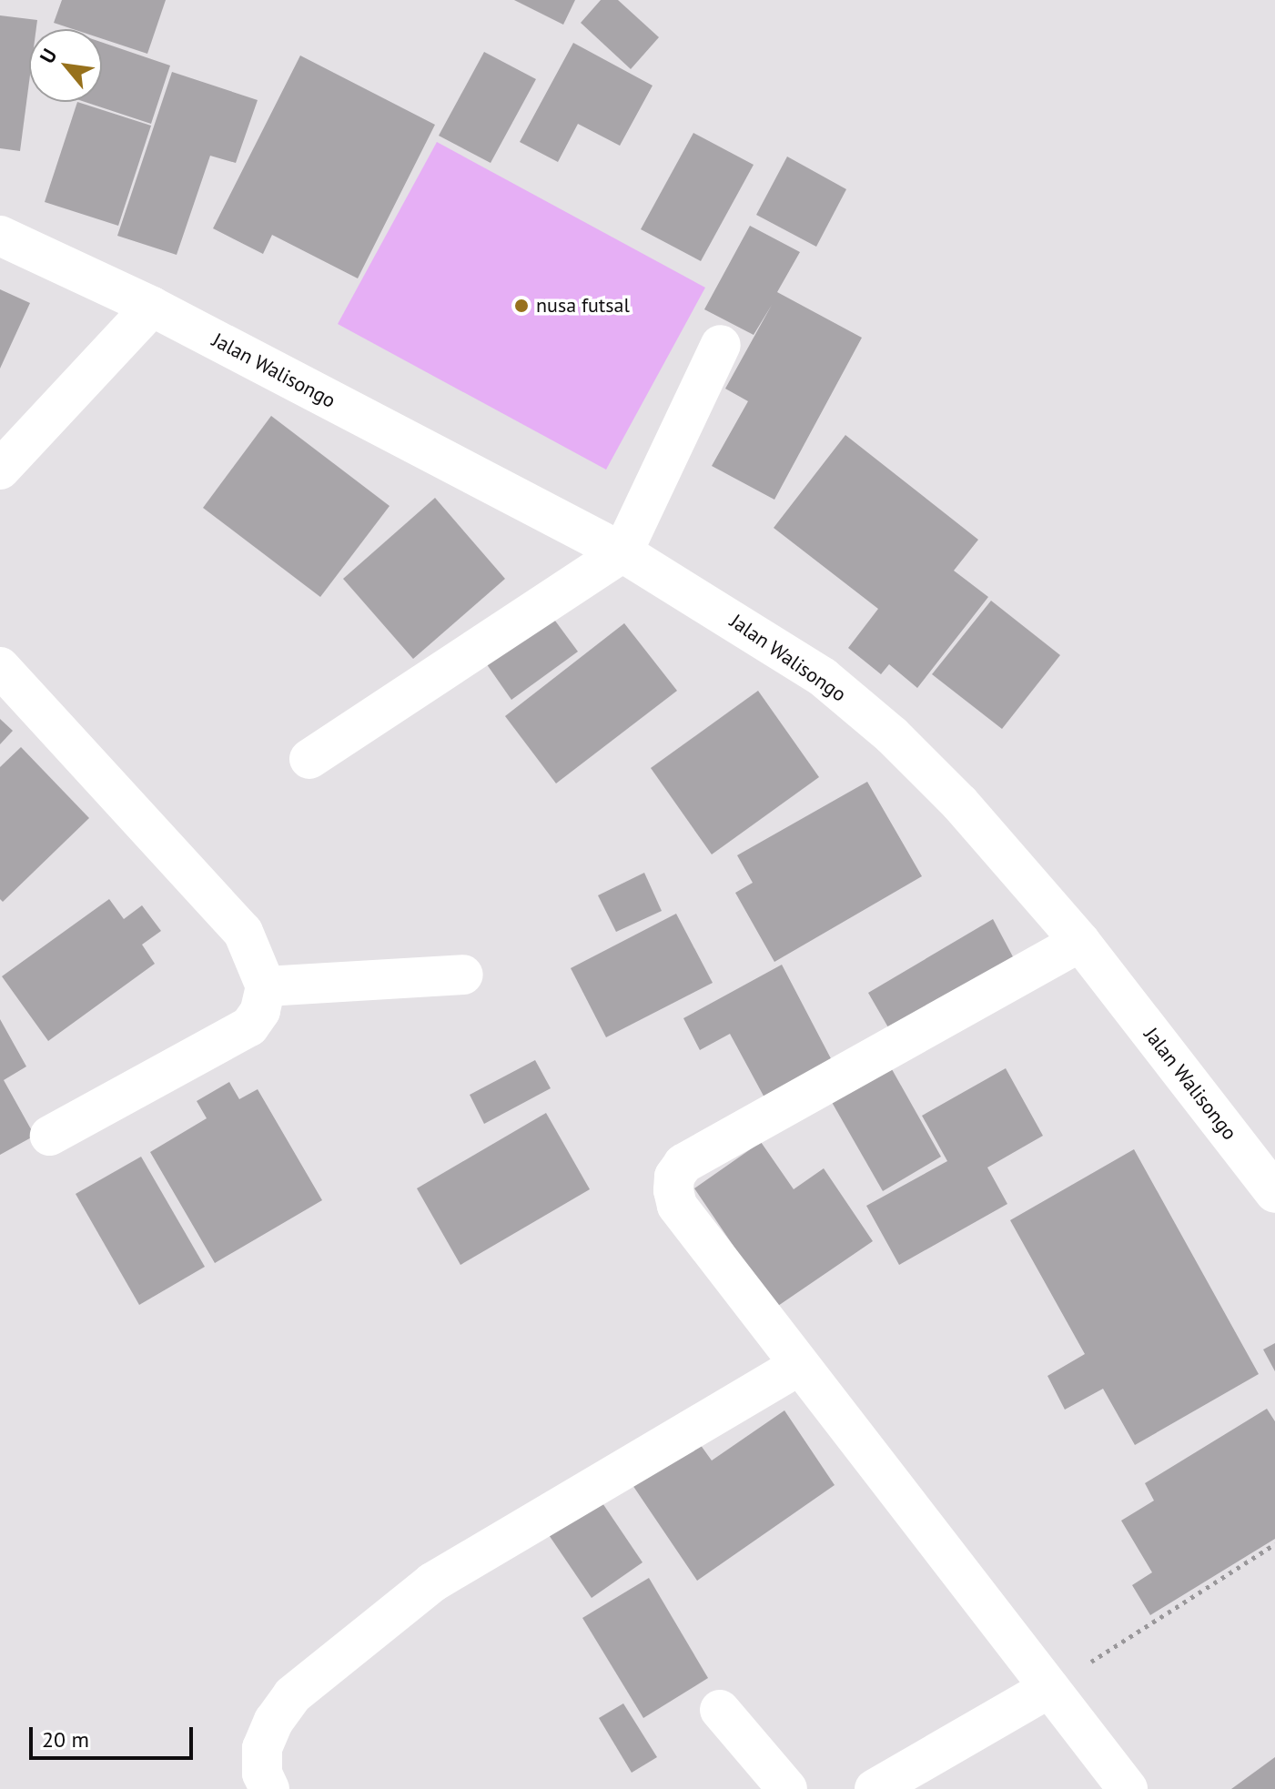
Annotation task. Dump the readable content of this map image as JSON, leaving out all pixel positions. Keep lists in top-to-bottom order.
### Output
{
  "streets": {
    "street": ["Jalan Walisongo"]
  },
  "places": ["nusa futsal"],
  "scale_bar": "20 m",
  "north": "top left"
}
